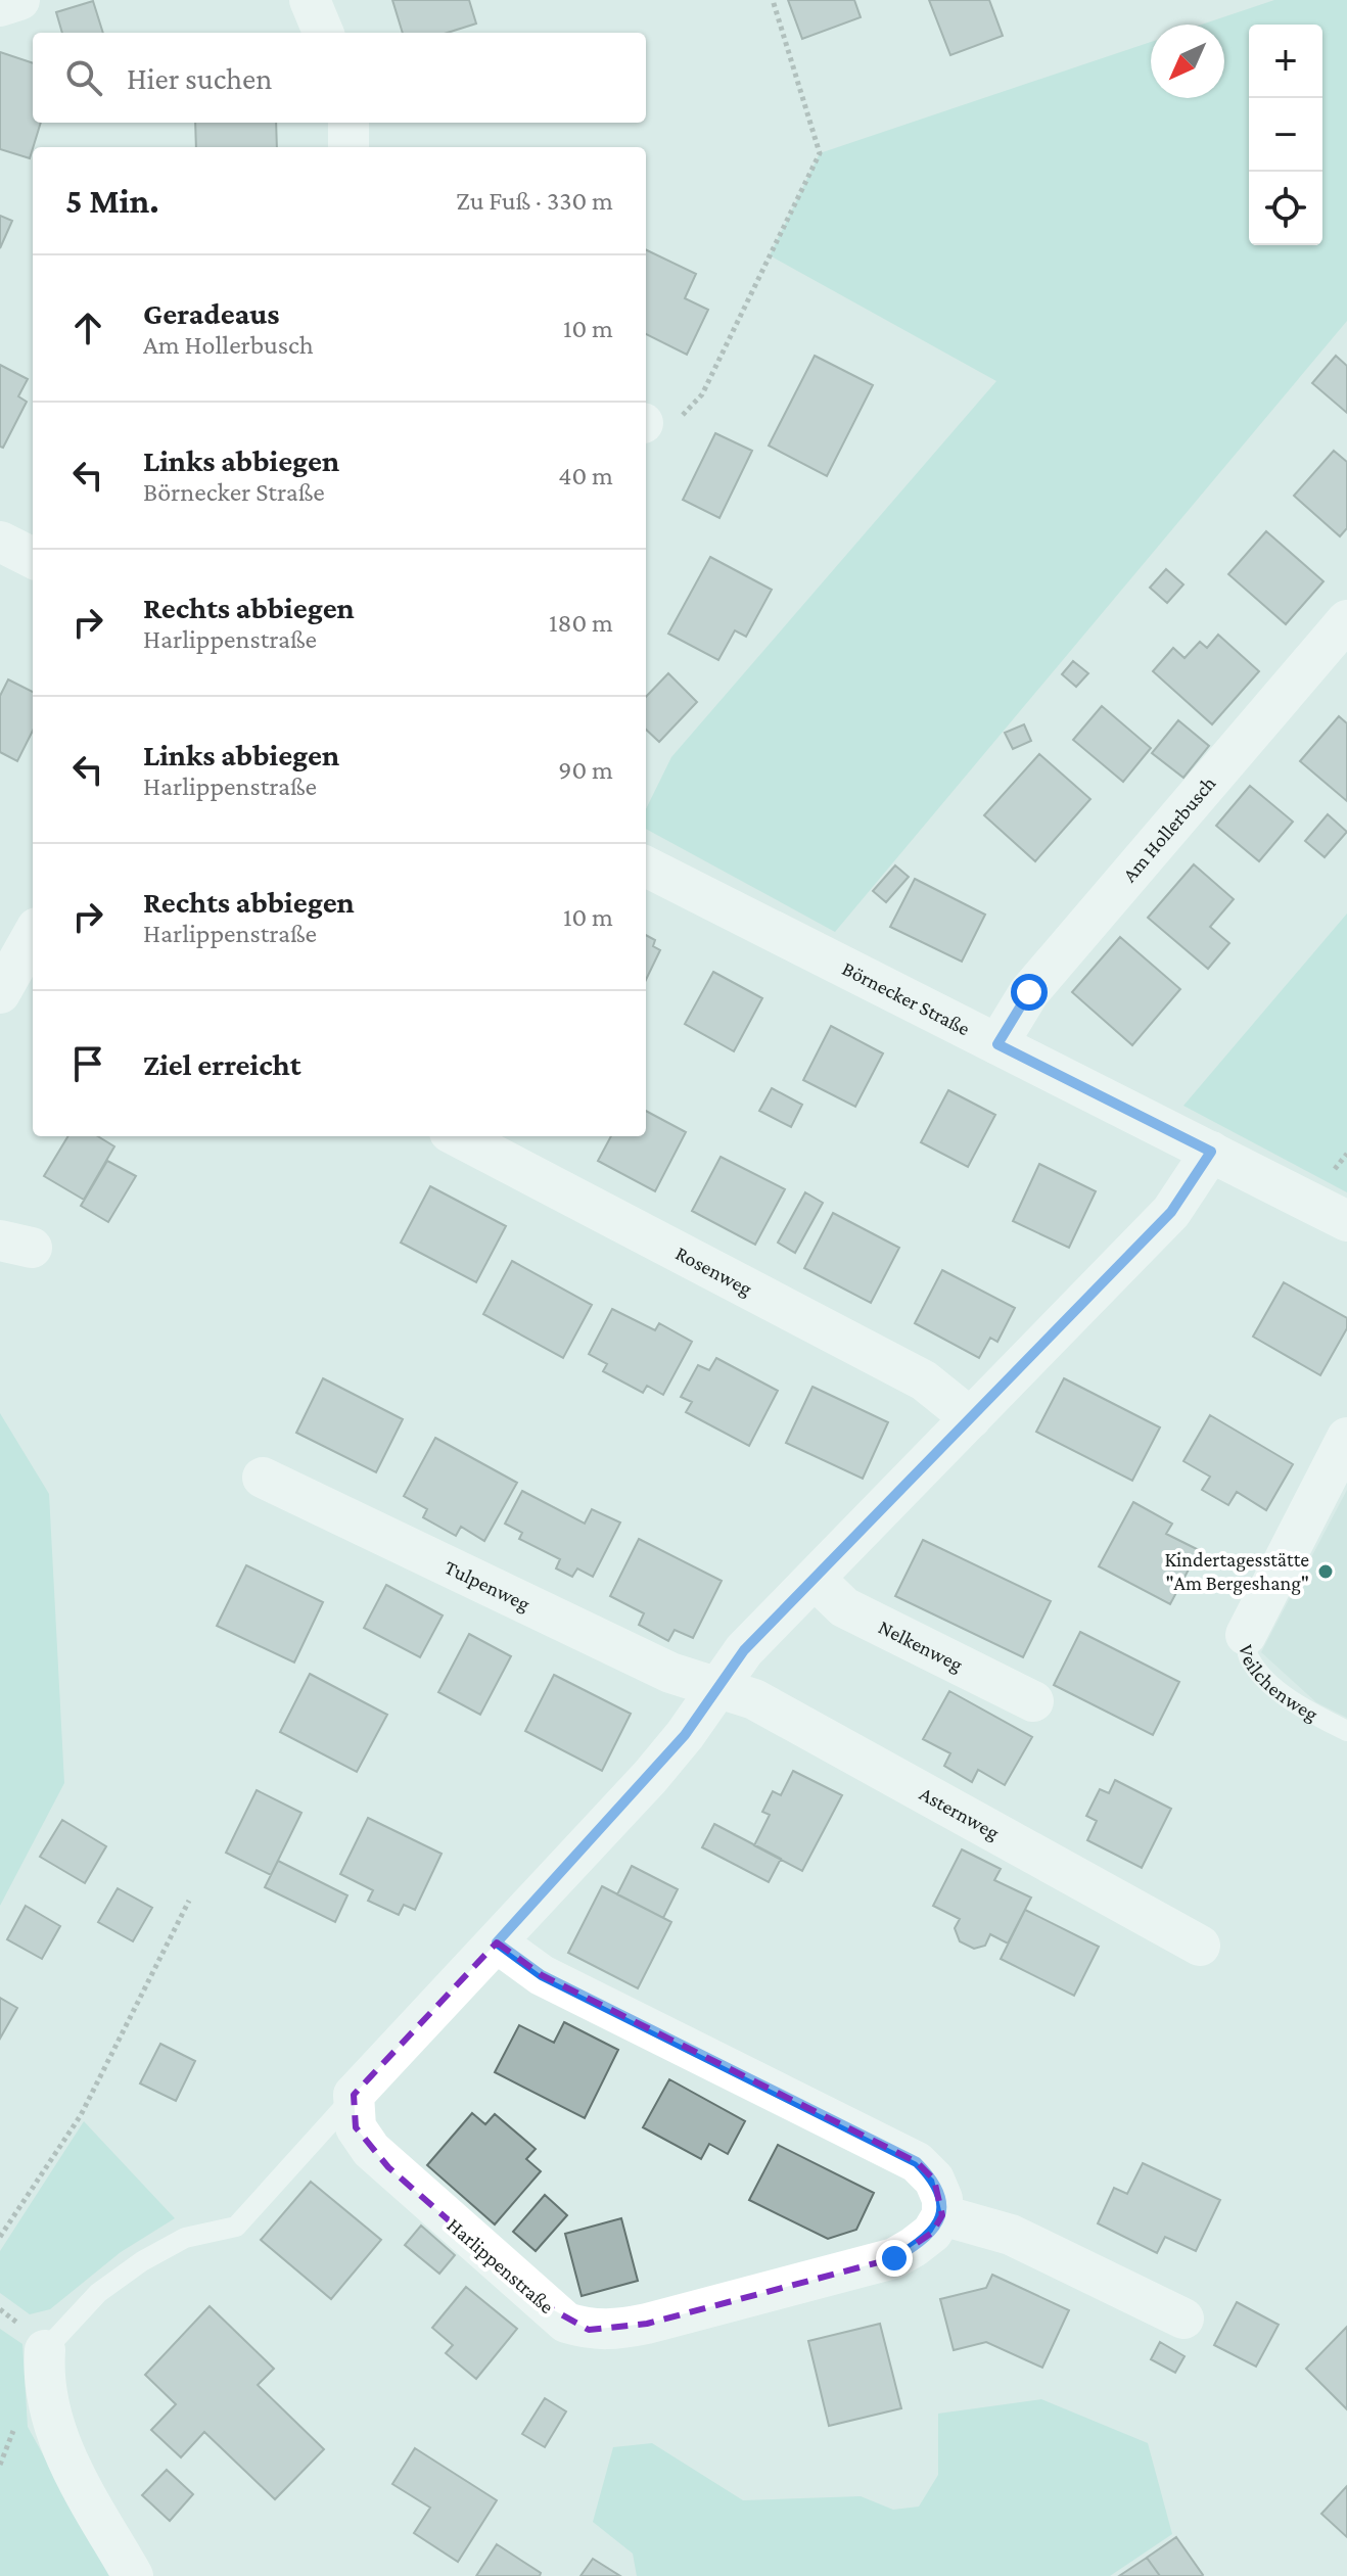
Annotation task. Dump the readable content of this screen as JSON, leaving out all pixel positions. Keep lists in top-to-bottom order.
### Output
{
  "streets": {
    "street": [
      "Am Hollerbusch",
      "Börnecker Straße",
      "Rosenweg",
      "Tulpenweg",
      "Nelkenweg",
      "Veilchenweg",
      "Asternweg",
      "Harlippenstraße"
    ]
  },
  "crossings": [
    ["Am Hollerbusch", "Börnecker Straße"],
    ["Tulpenweg", "Asternweg"]
  ],
  "places": ["Kindertagesstätte \"Am Bergeshang\""],
  "north": "bottom left",
  "page": {
    "map_buttons": ["+", "−"],
    "search": "Hier suchen",
    "heading": ["5 Min.", "Zu Fuß · 330 m"],
    "list": [
      ["Geradeaus", "Am Hollerbusch", "10 m"],
      ["Links abbiegen", "Börnecker Straße", "40 m"],
      ["Rechts abbiegen", "Harlippenstraße", "180 m"],
      ["Links abbiegen", "Harlippenstraße", "90 m"],
      ["Rechts abbiegen", "Harlippenstraße", "10 m"],
      "Ziel erreicht"
    ]
  }
}
